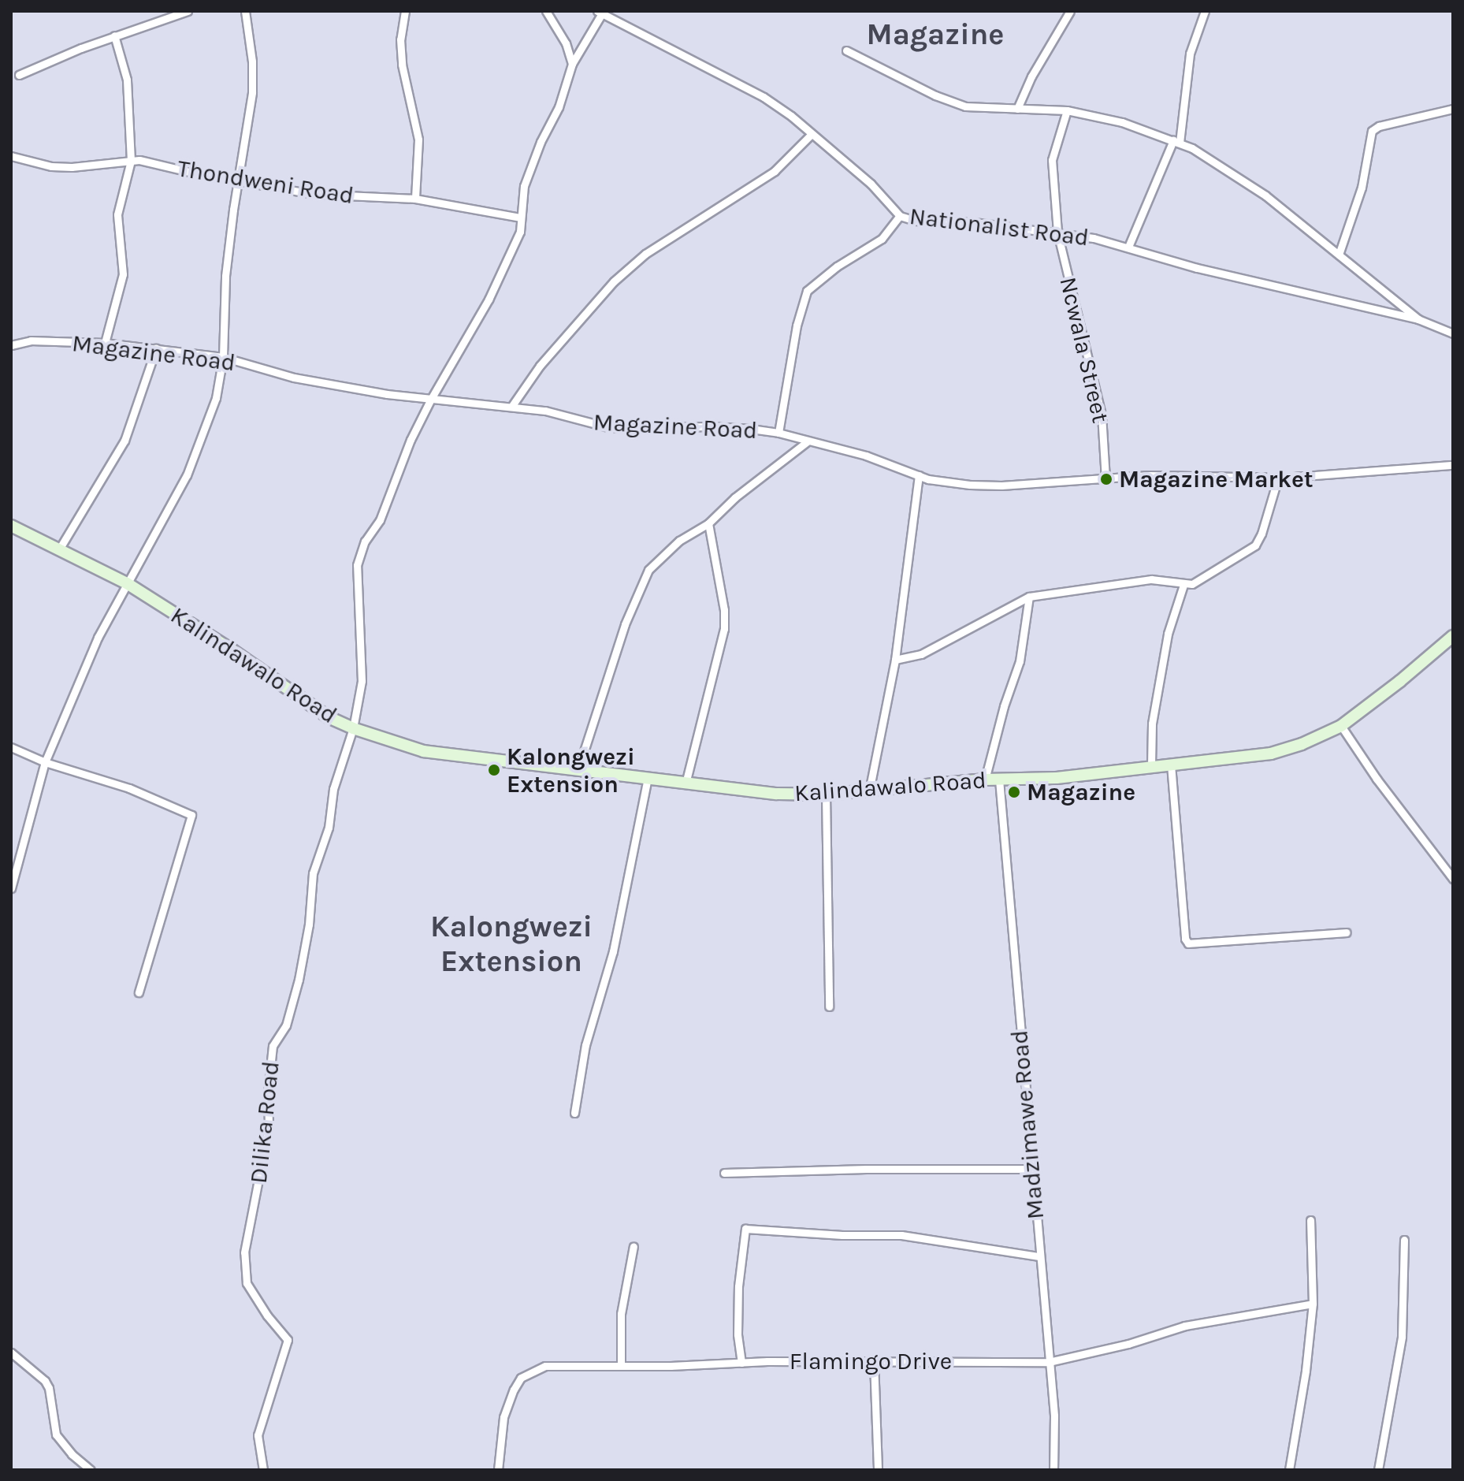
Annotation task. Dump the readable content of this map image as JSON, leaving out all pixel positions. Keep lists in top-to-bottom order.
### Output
{
  "streets": {
    "street": [
      "Thondweni Road",
      "Nationalist Road",
      "Ncwala Street",
      "Magazine Road",
      "Kalindawalo Road",
      "Dilika Road",
      "Madzimawe Road",
      "Flamingo Drive"
    ]
  },
  "crossings": [
    ["Nationalist Road", "Ncwala Street"],
    ["Ncwala Street", "Magazine Road"],
    ["Kalindawalo Road", "Dilika Road"],
    ["Kalindawalo Road", "Madzimawe Road"],
    ["Madzimawe Road", "Flamingo Drive"]
  ],
  "districts": ["Magazine", "Kalongwezi Extension"],
  "places": ["Magazine Market", "Kalongwezi Extension", "Magazine"]
}
